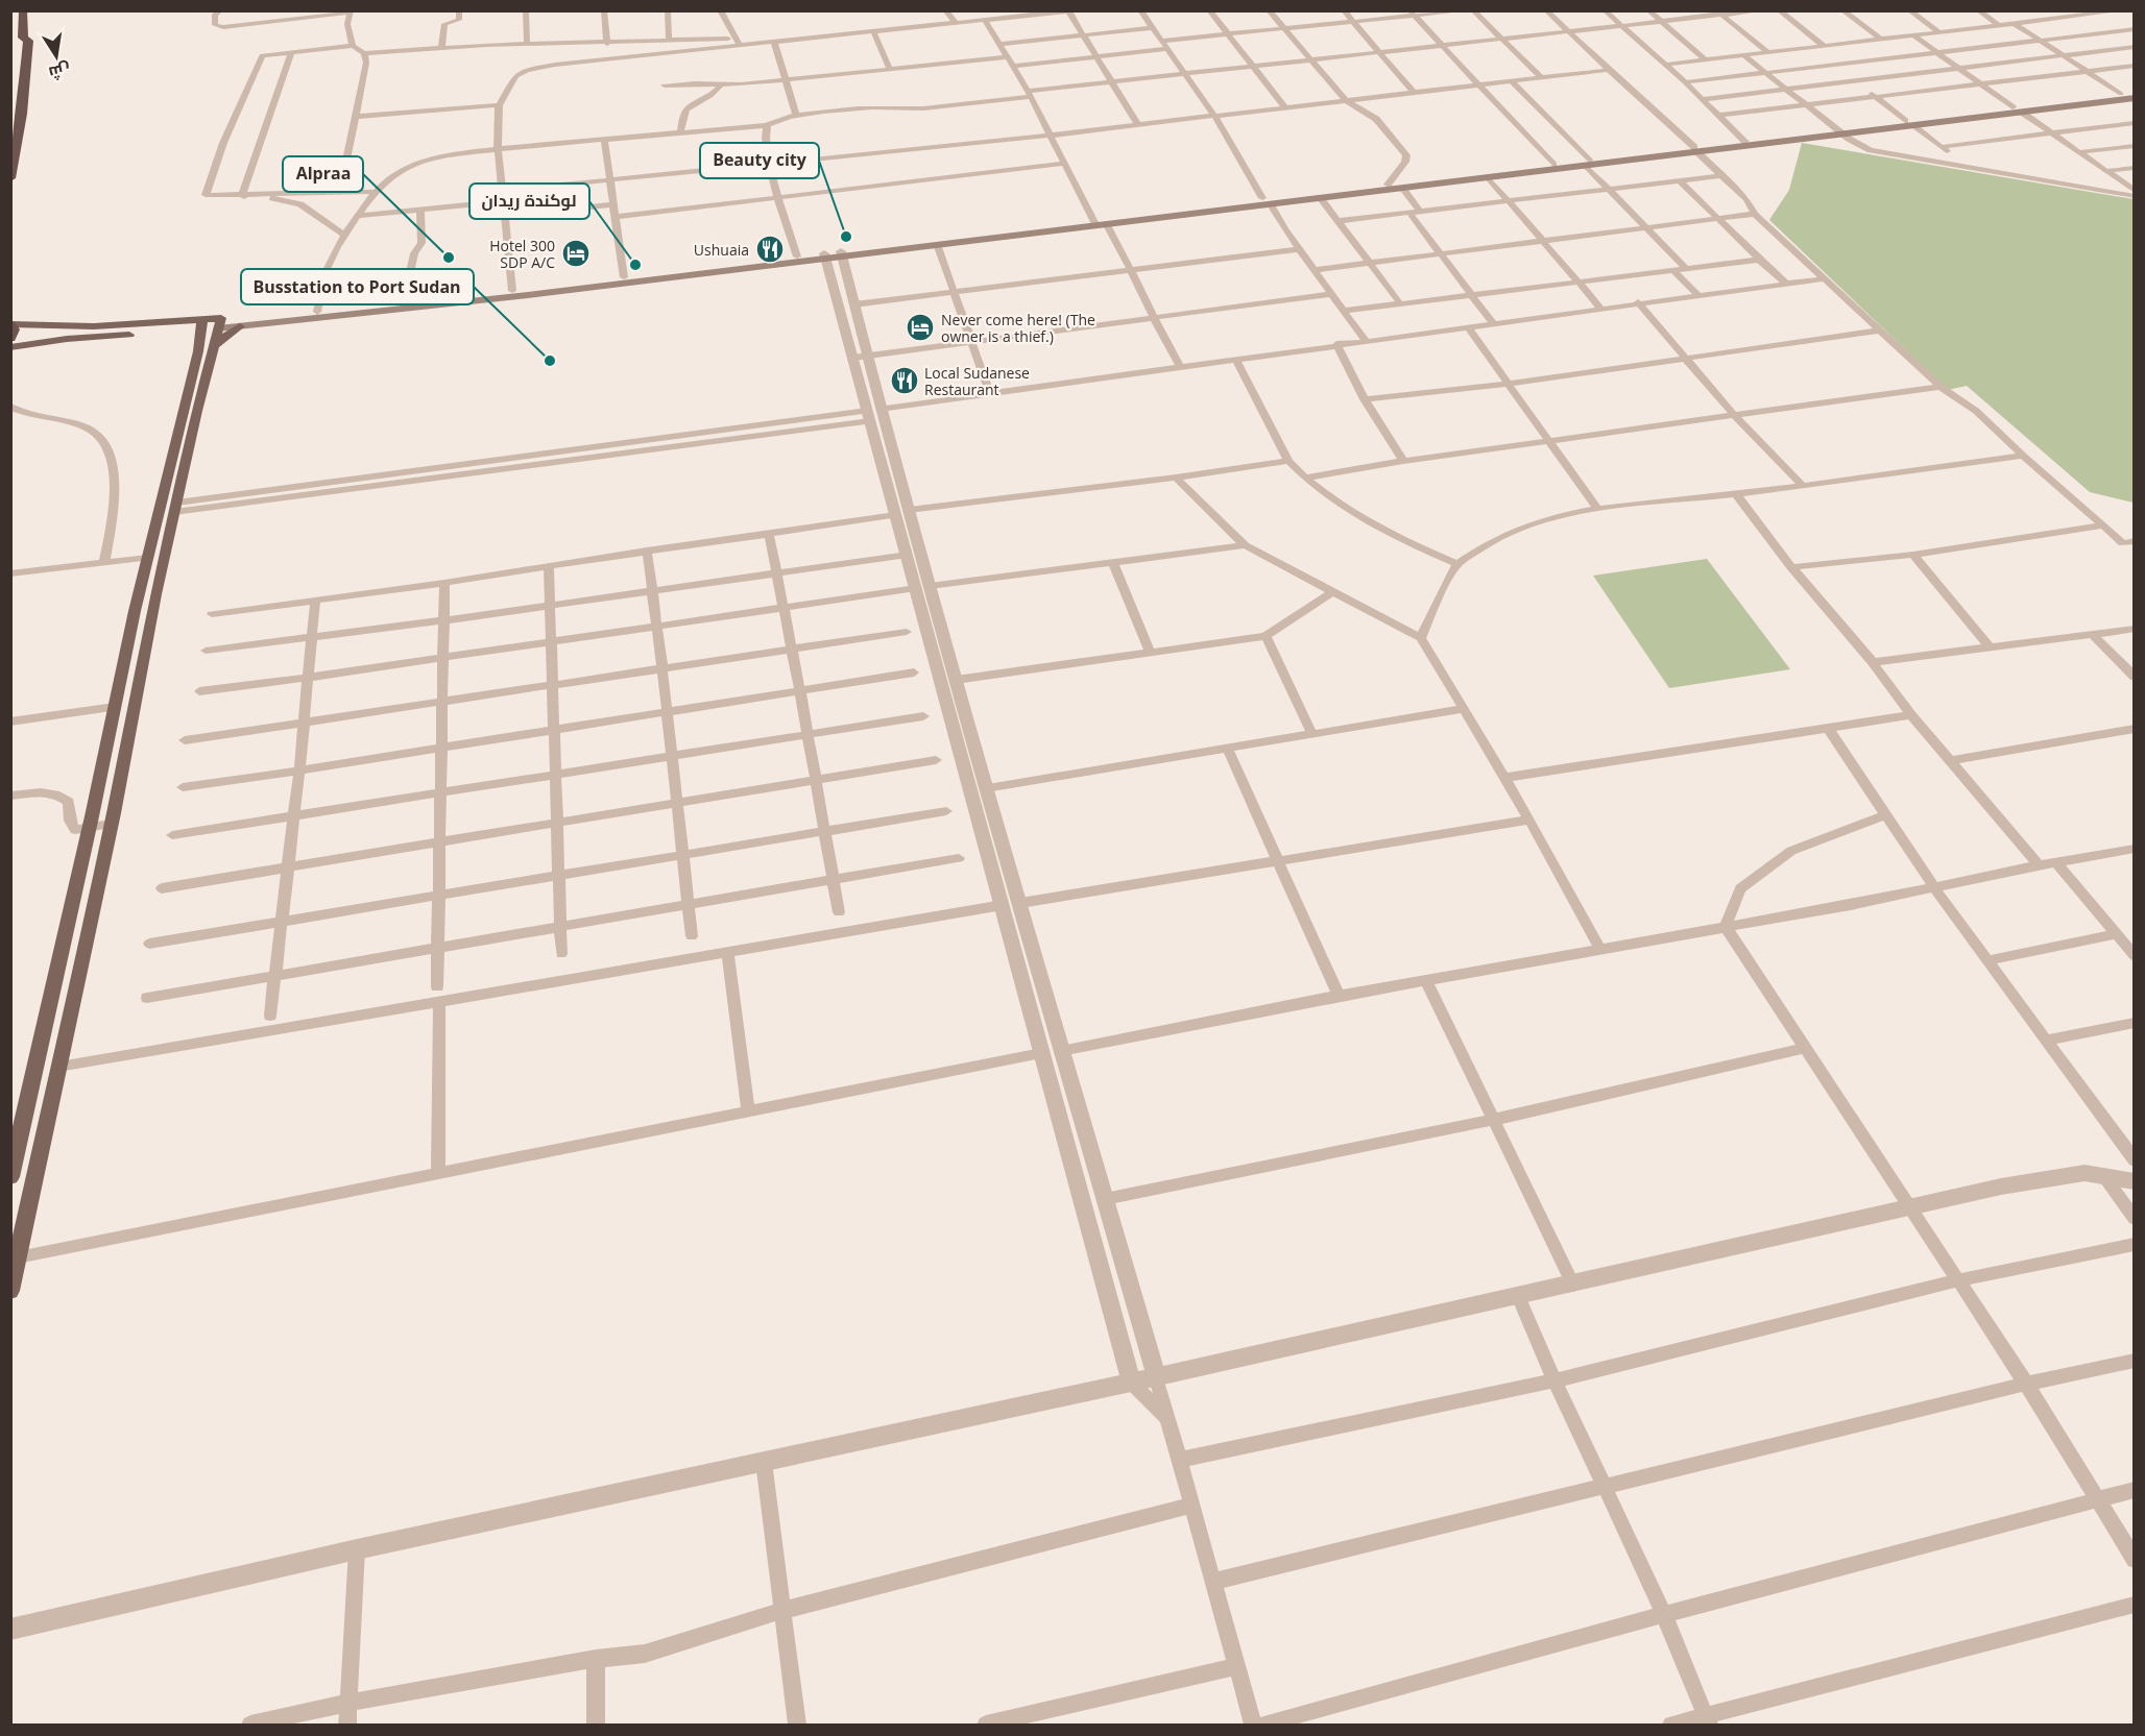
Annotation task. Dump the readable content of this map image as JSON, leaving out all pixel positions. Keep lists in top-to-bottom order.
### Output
{
  "places": {
    "other": [
      "Beauty city",
      "Alpraa",
      "لوكندة ريدان",
      "Busstation to Port Sudan"
    ],
    "restaurant": ["Ushuaia", "Local Sudanese Restaurant"],
    "hotel": ["Hotel 300 SDP A/C", "Never come here! (The owner is a thief.)"]
  },
  "north": "bottom"
}
